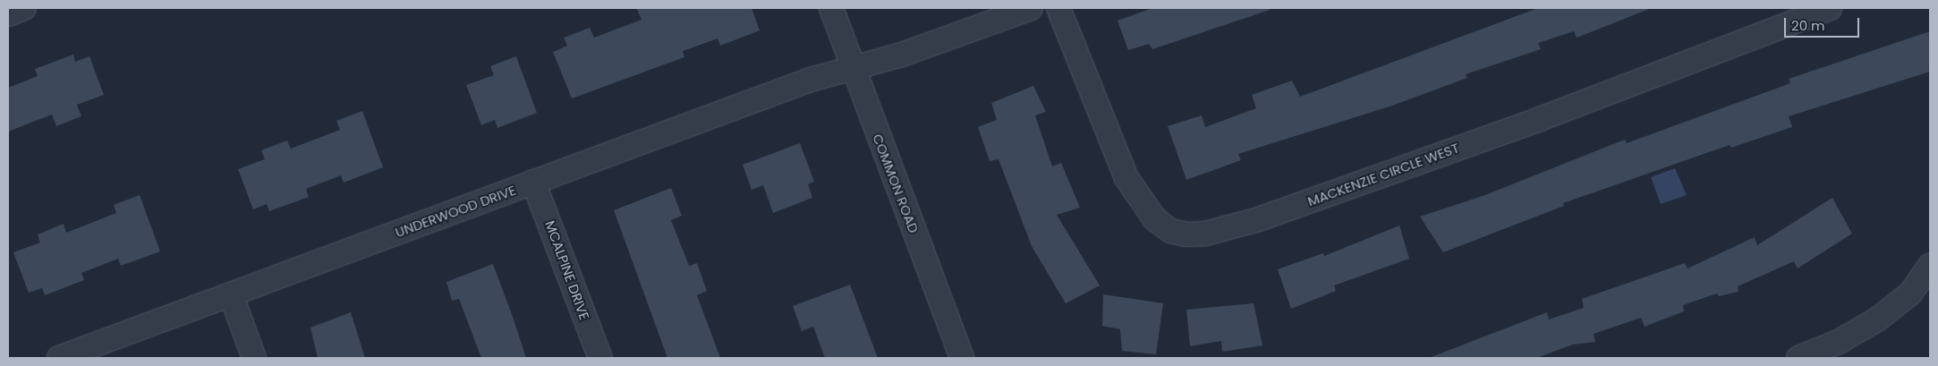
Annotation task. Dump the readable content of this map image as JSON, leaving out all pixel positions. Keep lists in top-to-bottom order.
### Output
{
  "streets": {
    "street": [
      "MACKENZIE CIRCLE WEST",
      "COMMON ROAD",
      "UNDERWOOD DRIVE",
      "MCALPINE DRIVE"
    ]
  },
  "crossings": [
    ["COMMON ROAD", "UNDERWOOD DRIVE"],
    ["UNDERWOOD DRIVE", "MCALPINE DRIVE"]
  ],
  "scale_bar": "20 m"
}
